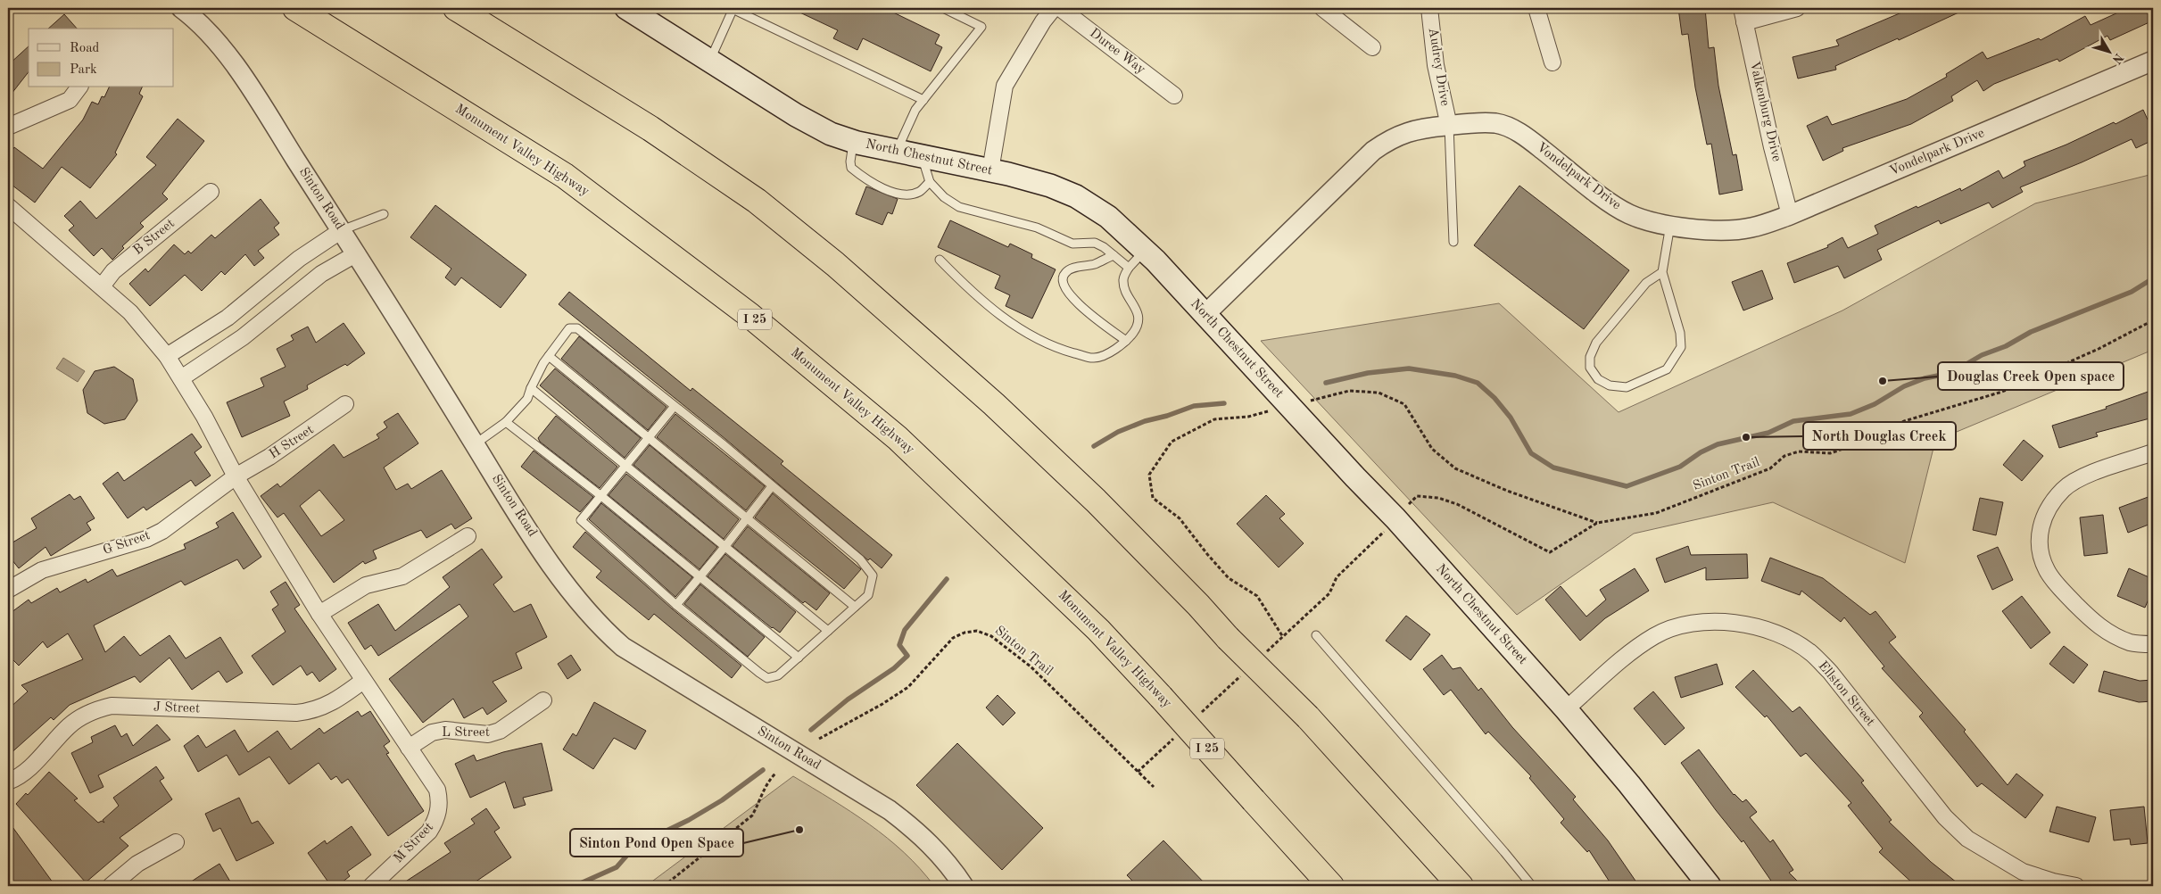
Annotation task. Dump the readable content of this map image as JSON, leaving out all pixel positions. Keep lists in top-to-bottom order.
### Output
{
  "streets": {
    "highway": ["Monument Valley Highway", "I 25"],
    "main road": ["North Chestnut Street"],
    "street": [
      "Duree Way",
      "Audrey Drive",
      "Valkenburg Drive",
      "Vondelpark Drive",
      "Sinton Road",
      "B Street",
      "H Street",
      "G Street",
      "Ellston Street",
      "J Street",
      "L Street",
      "M Street"
    ],
    "path": ["Sinton Trail"]
  },
  "crossings": [
    ["Audrey Drive", "Vondelpark Drive"],
    ["Valkenburg Drive", "Vondelpark Drive"],
    ["Vondelpark Drive", "North Chestnut Street"],
    ["North Chestnut Street", "Ellston Street"],
    ["B Street", "M Street"],
    ["H Street", "G Street"],
    ["H Street", "M Street"],
    ["G Street", "M Street"],
    ["J Street", "M Street"],
    ["L Street", "M Street"]
  ],
  "places": ["Douglas Creek Open space", "North Douglas Creek", "Sinton Pond Open Space"],
  "legend": ["Road", "Park"],
  "north": "bottom right"
}
